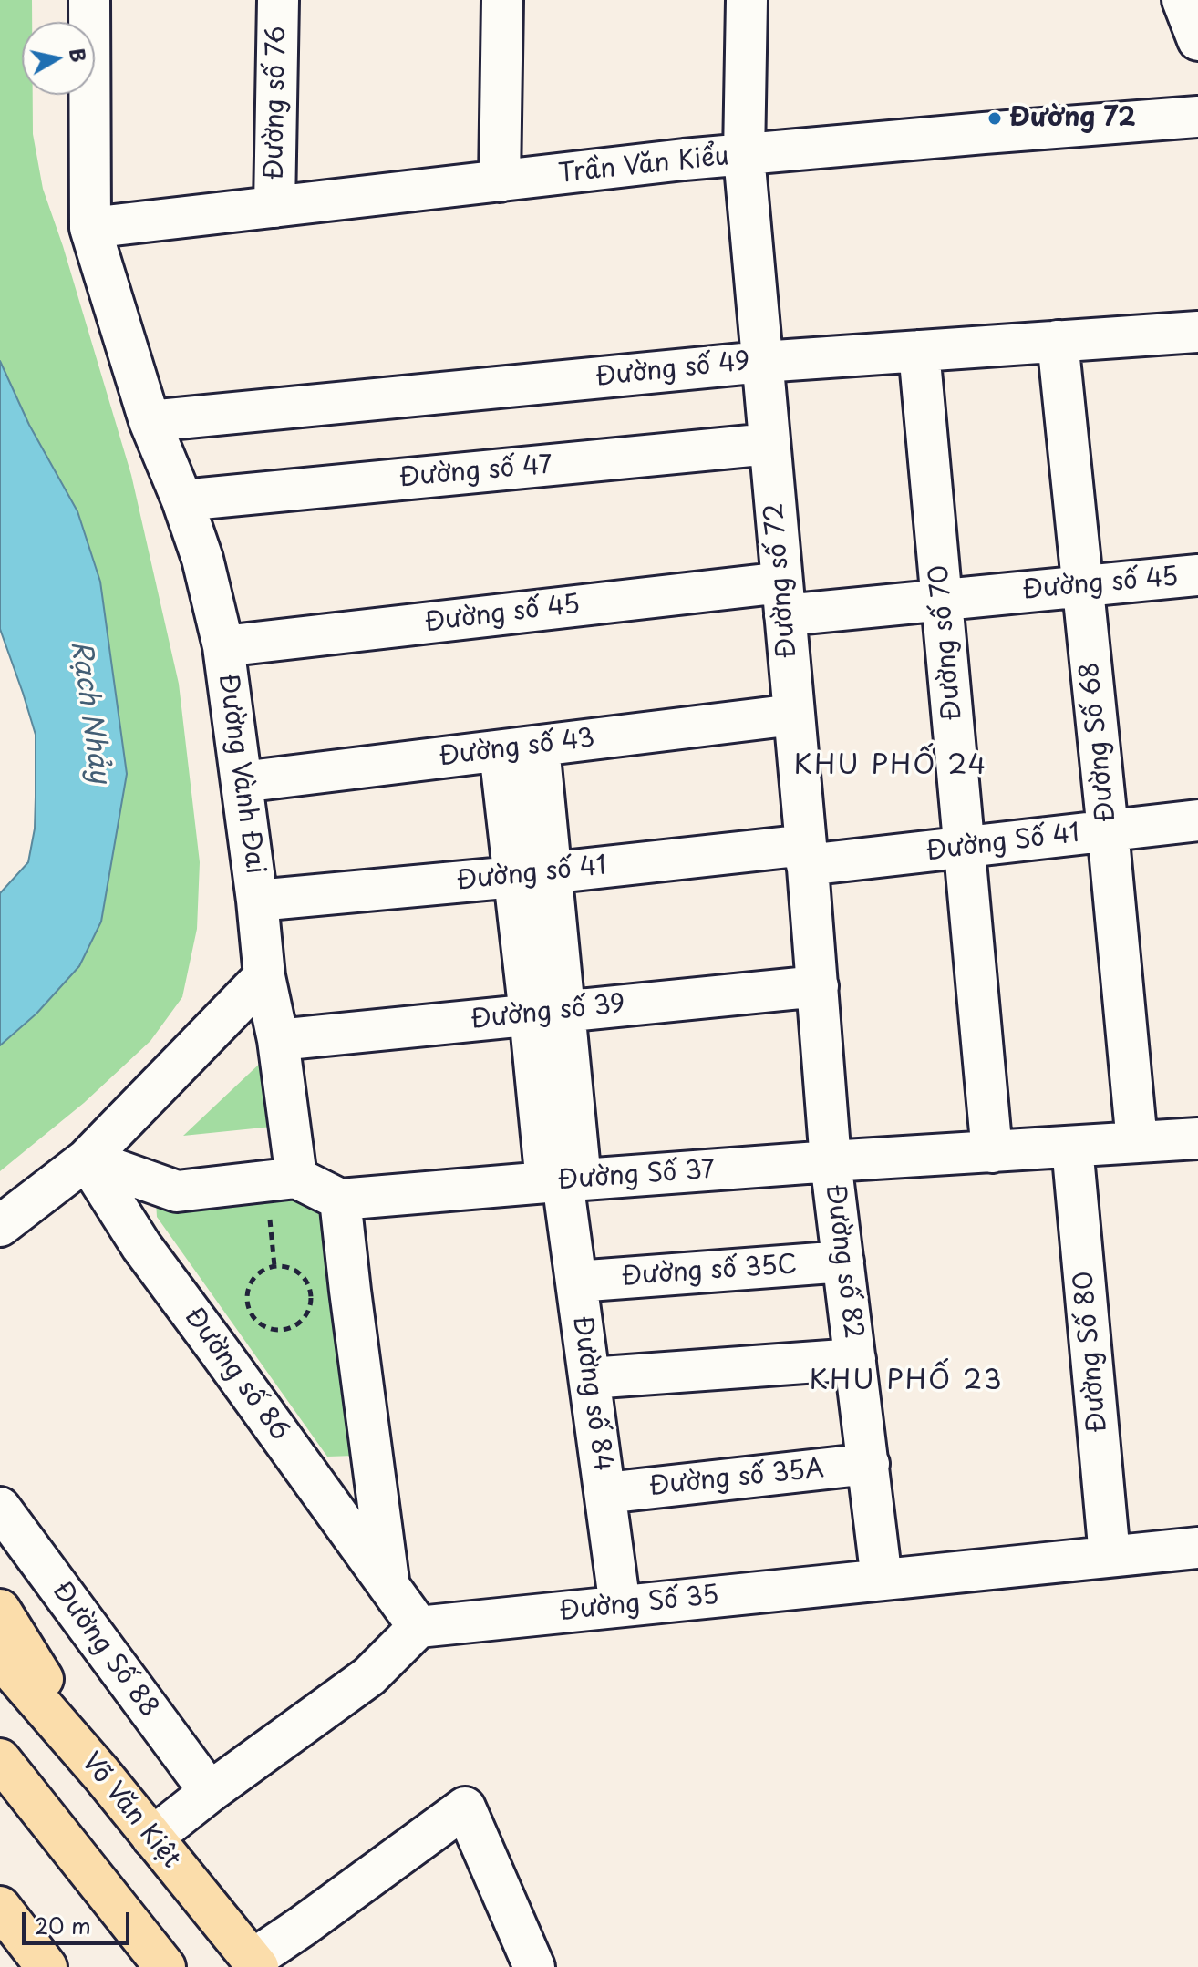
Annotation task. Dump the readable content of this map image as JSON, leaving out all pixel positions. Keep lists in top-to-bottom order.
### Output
{
  "streets": {
    "main road": ["Võ Văn Kiệt"],
    "street": [
      "Đường số 76",
      "Trần Văn Kiểu",
      "Đường số 49",
      "Đường số 47",
      "Đường số 72",
      "Đường số 45",
      "Đường số 70",
      "Đường Số 68",
      "Đường số 43",
      "Đường Vành Đai",
      "Đường Số 41",
      "Đường số 41",
      "Đường số 39",
      "Đường Số 37",
      "Đường số 82",
      "Đường số 35C",
      "Đường Số 80",
      "Đường số 86",
      "Đường số 84",
      "Đường số 35A",
      "Đường Số 35",
      "Đường Số 88"
    ]
  },
  "crossings": [
    ["Đường số 76", "Trần Văn Kiểu"],
    ["Trần Văn Kiểu", "Đường số 72"],
    ["Trần Văn Kiểu", "Đường Vành Đai"],
    ["Đường số 49", "Đường số 72"],
    ["Đường số 49", "Đường số 70"],
    ["Đường số 49", "Đường Số 68"],
    ["Đường số 49", "Đường Vành Đai"],
    ["Đường số 47", "Đường số 72"],
    ["Đường số 47", "Đường Vành Đai"],
    ["Đường số 72", "Đường số 45"],
    ["Đường số 72", "Đường số 43"],
    ["Đường số 72", "Đường Số 41"],
    ["Đường số 72", "Đường số 41"],
    ["Đường số 72", "Đường số 39"],
    ["Đường số 72", "Đường Số 37"],
    ["Đường số 72", "Đường số 82"],
    ["Đường số 45", "Đường số 70"],
    ["Đường số 45", "Đường Số 68"],
    ["Đường số 45", "Đường Vành Đai"],
    ["Đường số 70", "Đường Số 41"],
    ["Đường số 70", "Đường Số 37"],
    ["Đường Số 68", "Đường Số 41"],
    ["Đường Số 68", "Đường Số 37"],
    ["Đường số 43", "Đường Vành Đai"],
    ["Đường số 43", "Đường số 84"],
    ["Đường Vành Đai", "Đường số 41"],
    ["Đường Vành Đai", "Đường số 39"],
    ["Đường Số 41", "Đường số 41"],
    ["Đường số 41", "Đường số 84"],
    ["Đường số 39", "Đường số 84"],
    ["Đường Số 37", "Đường số 82"],
    ["Đường Số 37", "Đường Số 80"],
    ["Đường Số 37", "Đường số 86"],
    ["Đường Số 37", "Đường số 84"],
    ["Đường số 82", "Đường số 35C"],
    ["Đường số 82", "Đường số 35A"],
    ["Đường số 82", "Đường Số 35"],
    ["Đường số 35C", "Đường số 84"],
    ["Đường Số 80", "Đường Số 35"],
    ["Đường số 86", "Đường Số 35"],
    ["Đường số 84", "Đường số 35A"],
    ["Đường số 84", "Đường Số 35"]
  ],
  "districts": ["KHU PHỐ 24", "KHU PHỐ 23"],
  "water": ["Rạch Nhảy"],
  "places": ["Đường 72"],
  "scale_bar": "20 m",
  "north": "right"
}
